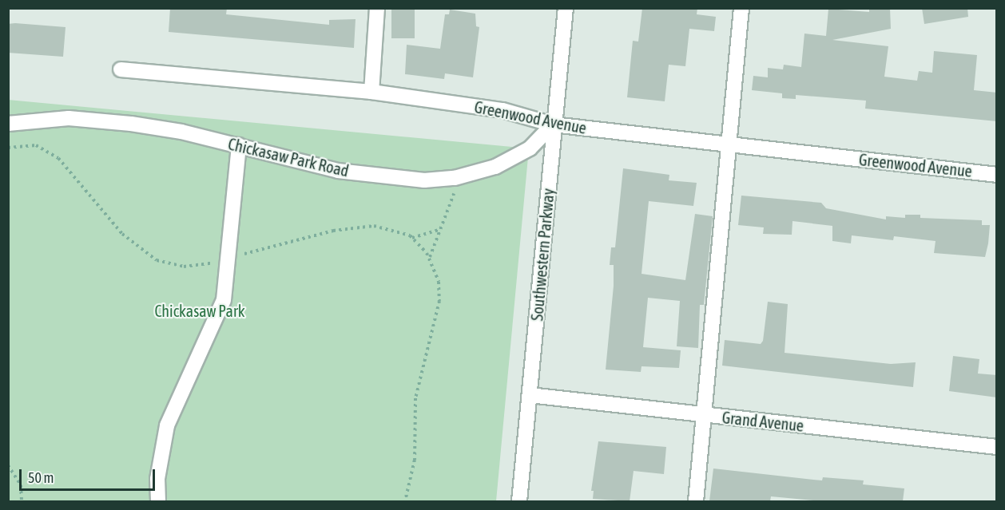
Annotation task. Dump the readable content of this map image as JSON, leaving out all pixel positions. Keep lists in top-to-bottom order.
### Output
{
  "streets": {
    "street": [
      "Greenwood Avenue",
      "Chickasaw Park Road",
      "Southwestern Parkway",
      "Grand Avenue"
    ]
  },
  "crossings": [
    ["Greenwood Avenue", "Chickasaw Park Road"],
    ["Greenwood Avenue", "Southwestern Parkway"],
    ["Chickasaw Park Road", "Southwestern Parkway"],
    ["Southwestern Parkway", "Grand Avenue"]
  ],
  "parks": ["Chickasaw Park"],
  "scale_bar": "50 m"
}
